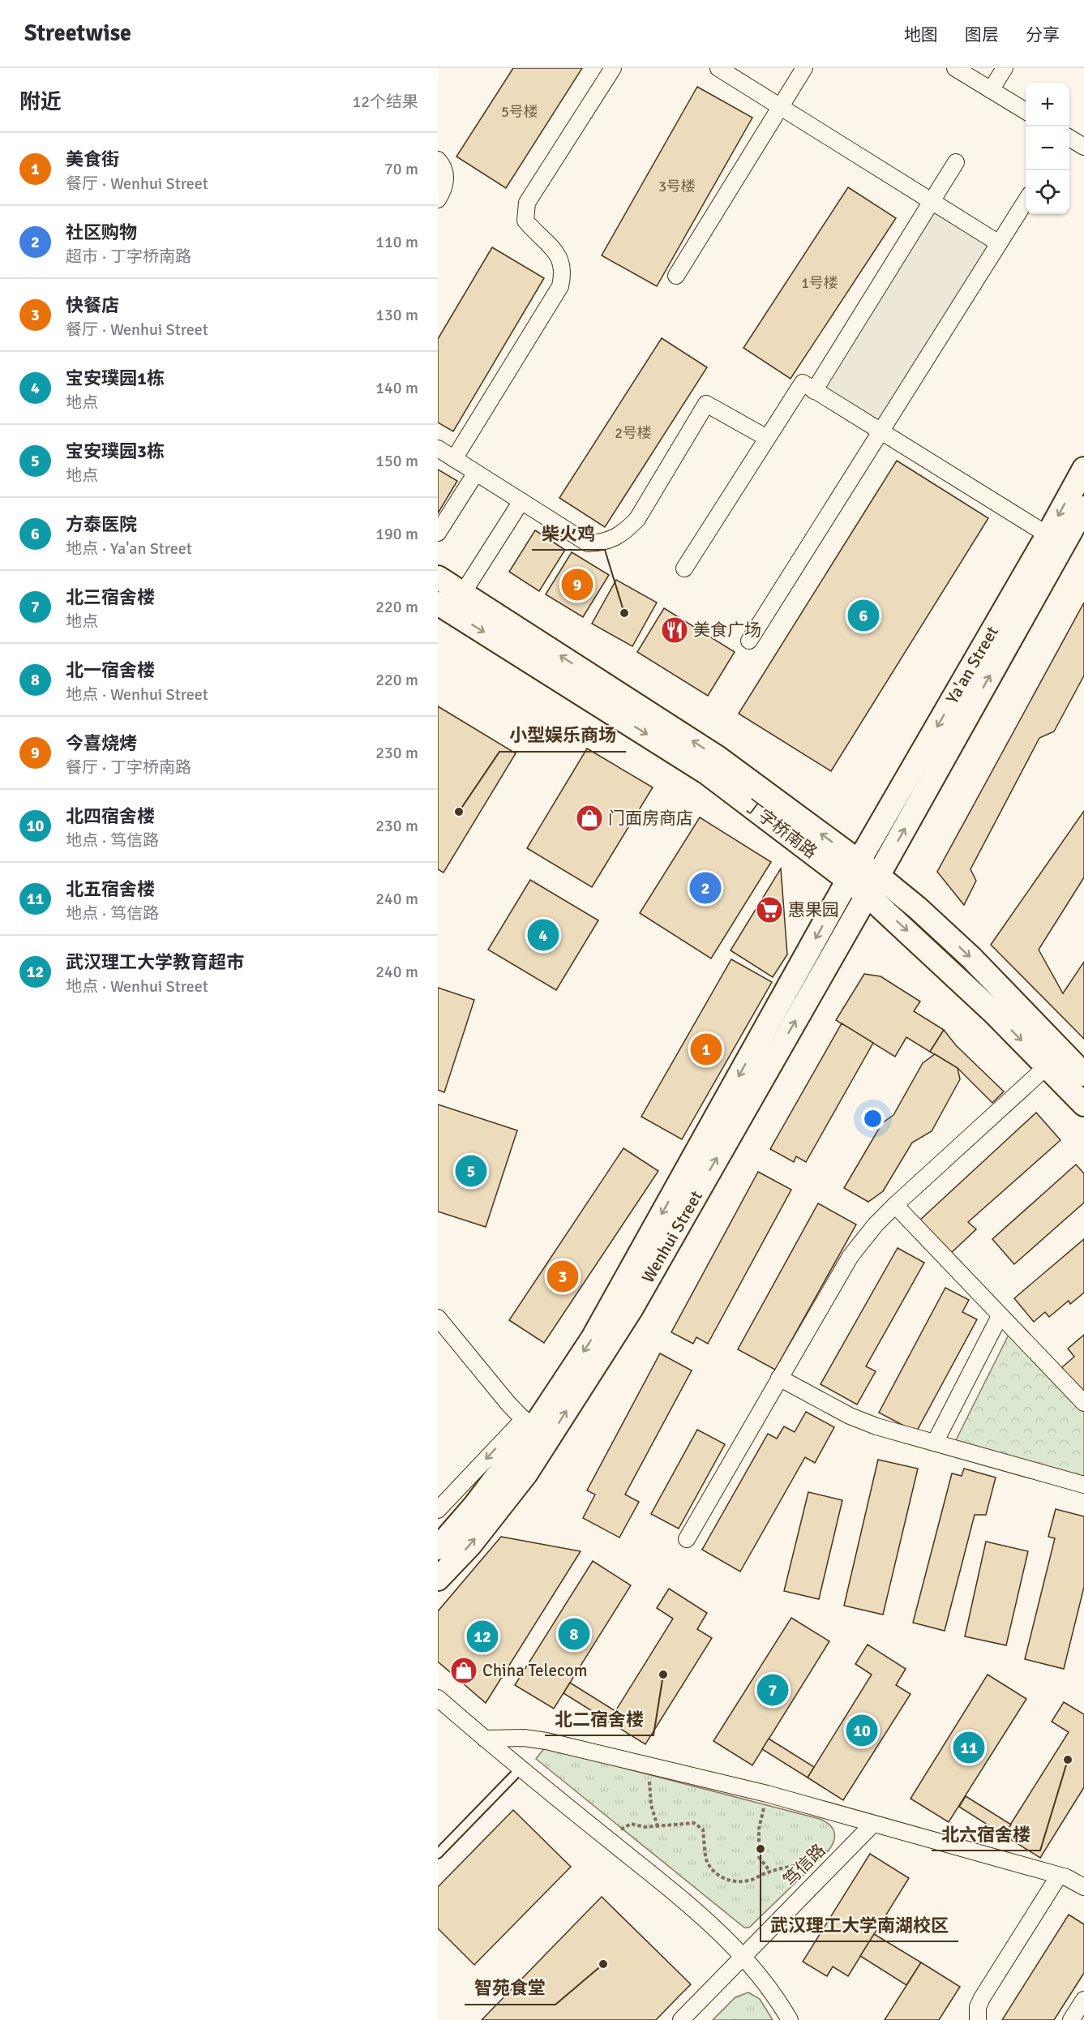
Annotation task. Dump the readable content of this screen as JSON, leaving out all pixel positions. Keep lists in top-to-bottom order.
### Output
{
  "streets": {
    "main road": ["Ya'an Street", "丁字桥南路", "Wenhui Street"],
    "street": ["笃信路"]
  },
  "crossings": [
    ["Ya'an Street", "丁字桥南路"],
    ["Ya'an Street", "Wenhui Street"],
    ["丁字桥南路", "Wenhui Street"]
  ],
  "places": {
    "other": [
      "柴火鸡",
      "小型娱乐商场",
      "北二宿舍楼",
      "北六宿舍楼",
      "武汉理工大学南湖校区",
      "智苑食堂"
    ],
    "restaurant": ["美食广场"],
    "shop": ["门面房商店", "China Telecom"],
    "supermarket": ["惠果园"]
  },
  "house_numbers": [
    "5号楼",
    "3号楼",
    "1号楼",
    "2号楼"
  ],
  "page": {
    "header": "Streetwise",
    "nav": ["地图", "图层", "分享"],
    "heading": ["附近", "12个结果"],
    "map_buttons": ["+", "−"],
    "list": [
      {
        "mark": "1",
        "name": "美食街",
        "note": "餐厅 · Wenhui Street",
        "value": "70 m"
      },
      {
        "mark": "2",
        "name": "社区购物",
        "note": "超市 · 丁字桥南路",
        "value": "110 m"
      },
      {
        "mark": "3",
        "name": "快餐店",
        "note": "餐厅 · Wenhui Street",
        "value": "130 m"
      },
      {
        "mark": "4",
        "name": "宝安璞园1栋",
        "note": "地点",
        "value": "140 m"
      },
      {
        "mark": "5",
        "name": "宝安璞园3栋",
        "note": "地点",
        "value": "150 m"
      },
      {
        "mark": "6",
        "name": "方泰医院",
        "note": "地点 · Ya'an Street",
        "value": "190 m"
      },
      {
        "mark": "7",
        "name": "北三宿舍楼",
        "note": "地点",
        "value": "220 m"
      },
      {
        "mark": "8",
        "name": "北一宿舍楼",
        "note": "地点 · Wenhui Street",
        "value": "220 m"
      },
      {
        "mark": "9",
        "name": "今喜烧烤",
        "note": "餐厅 · 丁字桥南路",
        "value": "230 m"
      },
      {
        "mark": "10",
        "name": "北四宿舍楼",
        "note": "地点 · 笃信路",
        "value": "230 m"
      },
      {
        "mark": "11",
        "name": "北五宿舍楼",
        "note": "地点 · 笃信路",
        "value": "240 m"
      },
      {
        "mark": "12",
        "name": "武汉理工大学教育超市",
        "note": "地点 · Wenhui Street",
        "value": "240 m"
      }
    ],
    "pins": [
      "9",
      "6",
      "2",
      "4",
      "1",
      "5",
      "3",
      "8",
      "12",
      "7",
      "10",
      "11"
    ]
  }
}
